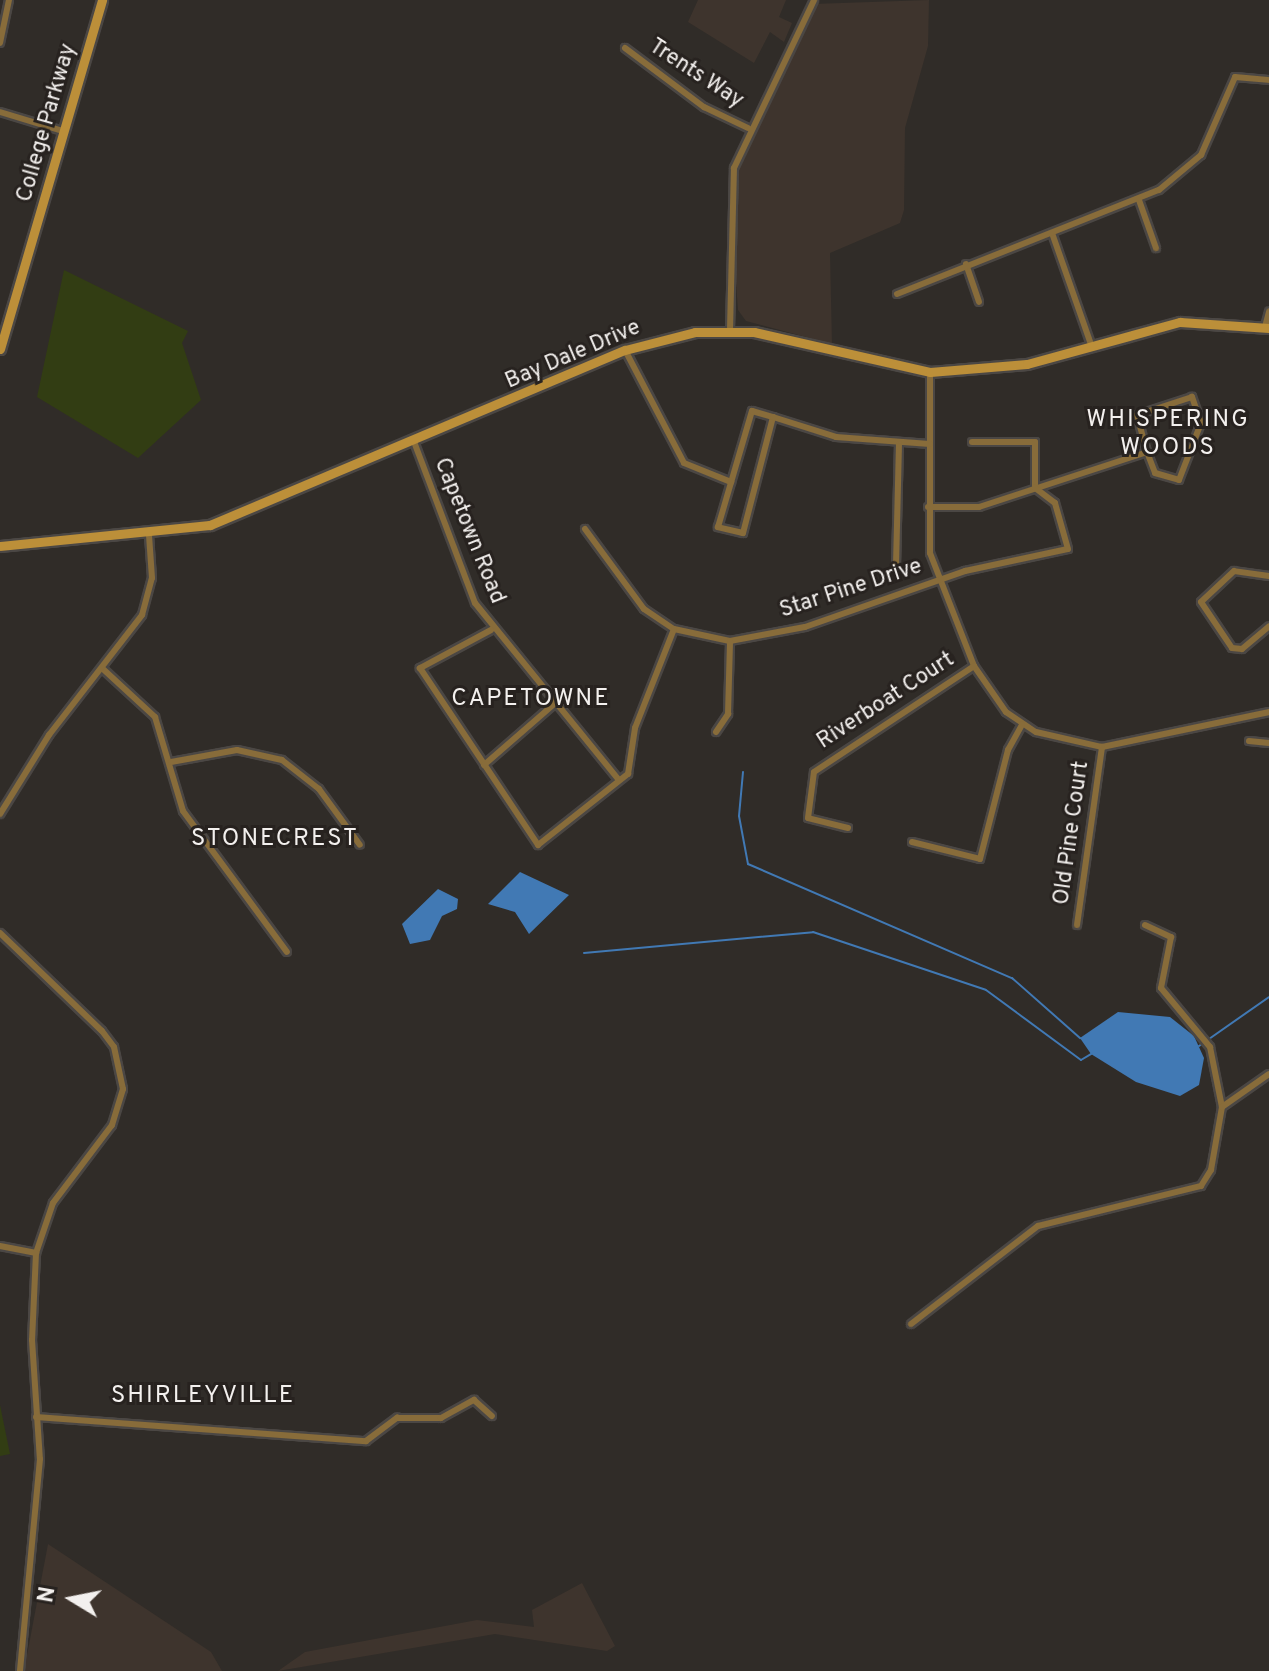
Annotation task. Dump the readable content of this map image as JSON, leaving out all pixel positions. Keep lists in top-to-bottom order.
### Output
{
  "streets": {
    "street": [
      "Trents Way",
      "College Parkway",
      "Bay Dale Drive",
      "Capetown Road",
      "Star Pine Drive",
      "Riverboat Court",
      "Old Pine Court"
    ]
  },
  "crossings": [
    ["Bay Dale Drive", "Capetown Road"]
  ],
  "districts": [
    "WHISPERING WOODS",
    "CAPETOWNE",
    "STONECREST",
    "SHIRLEYVILLE"
  ],
  "north": "left"
}
